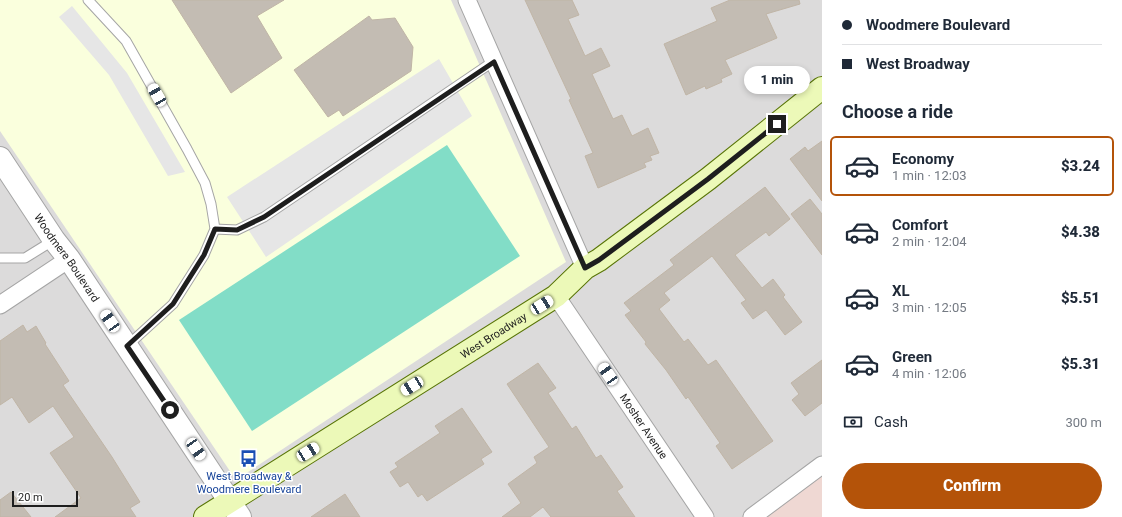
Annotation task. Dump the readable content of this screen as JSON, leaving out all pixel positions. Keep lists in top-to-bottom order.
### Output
{
  "streets": {
    "main road": ["West Broadway"],
    "street": ["Woodmere Boulevard", "Mosher Avenue"]
  },
  "crossings": [
    ["Woodmere Boulevard", "West Broadway"],
    ["West Broadway", "Mosher Avenue"]
  ],
  "places": {
    "bus stop": ["West Broadway & Woodmere Boulevard"]
  },
  "scale_bar": "20 m",
  "page": {
    "banner": ["Woodmere Boulevard", "West Broadway"],
    "bubble": "1 min",
    "heading": "Choose a ride",
    "list": [
      {
        "name": "Economy",
        "note": "1 min · 12:03",
        "value": "$3.24"
      },
      {
        "name": "Comfort",
        "note": "2 min · 12:04",
        "value": "$4.38"
      },
      {
        "name": "XL",
        "note": "3 min · 12:05",
        "value": "$5.51"
      },
      {
        "name": "Green",
        "note": "4 min · 12:06",
        "value": "$5.31"
      }
    ],
    "pay": ["Cash", "300 m"],
    "buttons": "Confirm",
    "scale": "20 m"
  }
}
